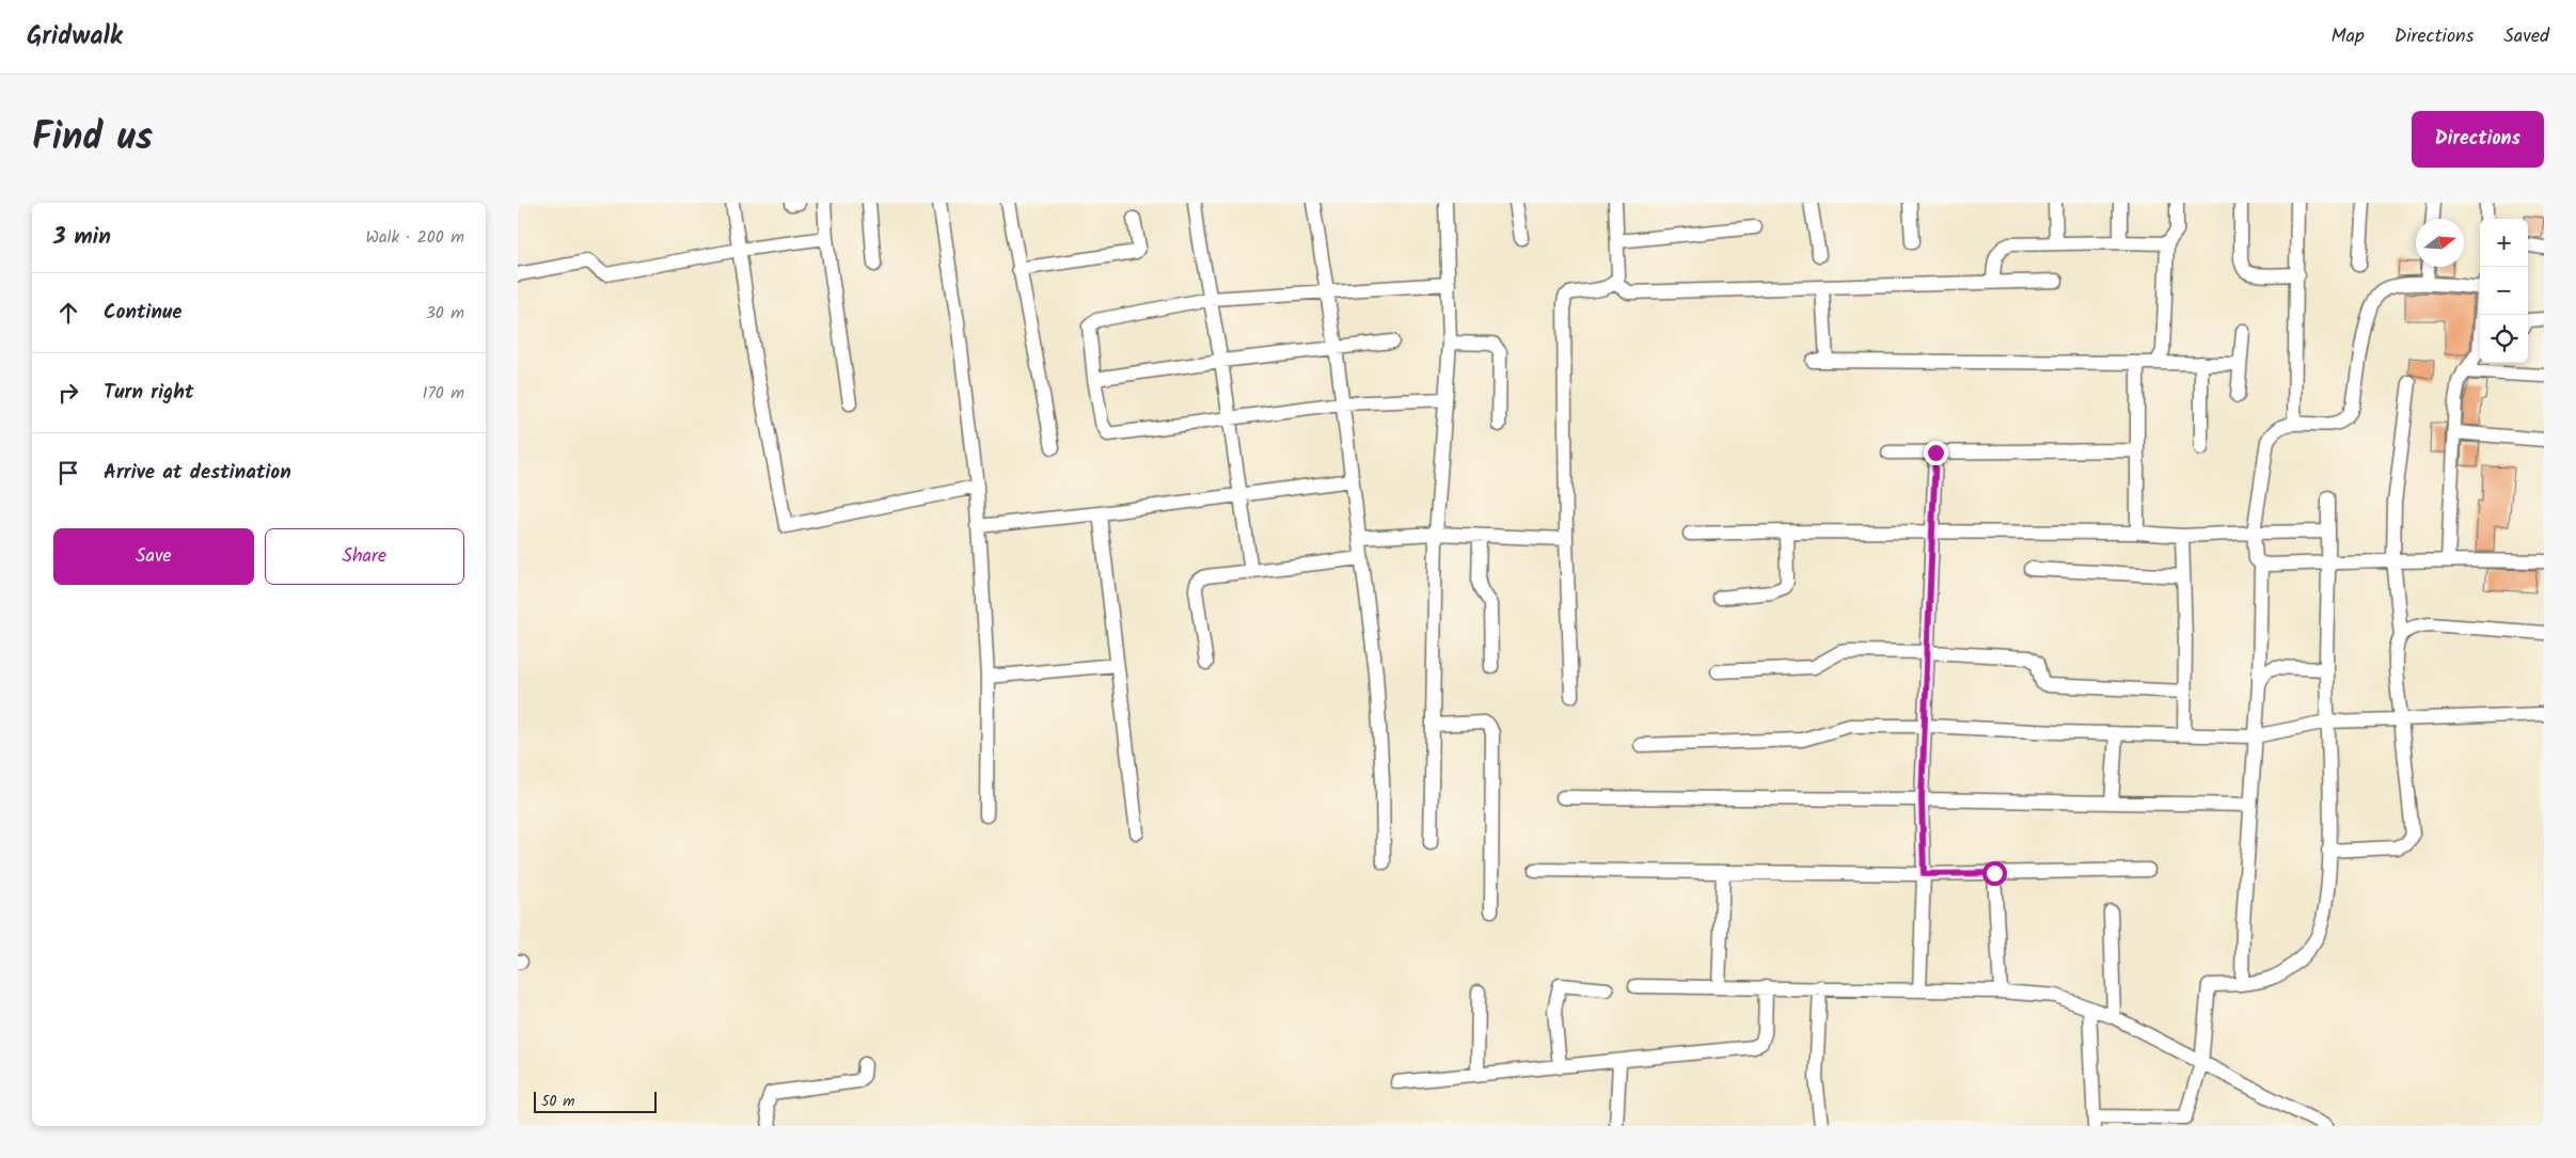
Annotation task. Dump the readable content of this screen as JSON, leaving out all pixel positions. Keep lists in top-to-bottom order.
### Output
{
  "scale_bar": "50 m",
  "north": "right",
  "page": {
    "header": "Gridwalk",
    "nav": ["Map", "Directions", "Saved"],
    "title": "Find us",
    "buttons": [
      "Directions",
      ["Save", "Share"]
    ],
    "heading": ["3 min", "Walk · 200 m"],
    "map_buttons": ["+", "−"],
    "list": [
      ["Continue", "30 m"],
      ["Turn right", "170 m"],
      "Arrive at destination"
    ],
    "scale": "50 m"
  }
}
